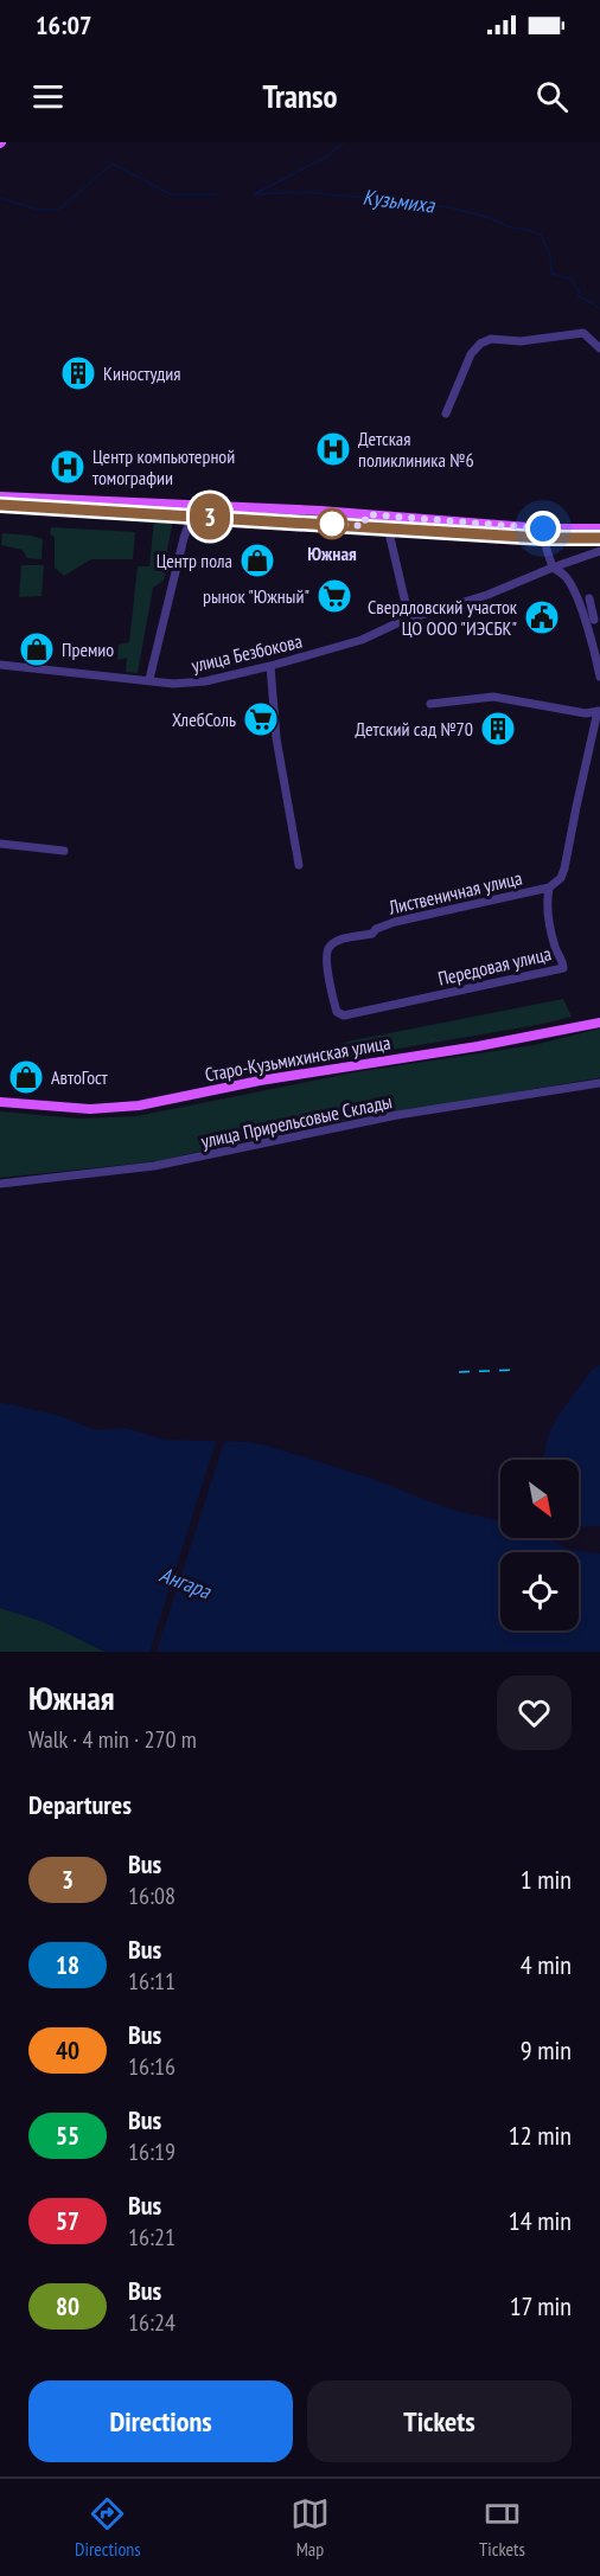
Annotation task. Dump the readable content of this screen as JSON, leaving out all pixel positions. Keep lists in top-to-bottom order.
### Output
{
  "streets": {
    "main road": ["Старо-Кузьмихинская улица"],
    "street": [
      "улица Безбокова",
      "Лиственичная улица",
      "Передовая улица",
      "улица Прирельсовые Склады"
    ]
  },
  "crossings": [
    ["Лиственичная улица", "Передовая улица"]
  ],
  "water": ["Кузьмиха", "Ангара"],
  "places": {
    "building": ["Киностудия", "Детский сад №70"],
    "hospital": ["Детская поликлиника №6", "Центр компьютерной томографии"],
    "other": ["Южная"],
    "shop": ["Центр пола", "Премио", "АвтоГост"],
    "supermarket": ["рынок \"Южный\"", "ХлебСоль"],
    "public building": ["Свердловский участок ЦО ООО \"ИЭСБК\""]
  },
  "lines": ["bus line 3"],
  "north": "bottom right",
  "page": {
    "status": "16:07",
    "header": "Transo",
    "on_map": "3",
    "heading": [
      ["Южная", "Walk · 4 min · 270 m"],
      "Departures"
    ],
    "list": [
      {
        "mark": "3",
        "name": "Bus",
        "note": "16:08",
        "value": "1 min"
      },
      {
        "mark": "18",
        "name": "Bus",
        "note": "16:11",
        "value": "4 min"
      },
      {
        "mark": "40",
        "name": "Bus",
        "note": "16:16",
        "value": "9 min"
      },
      {
        "mark": "55",
        "name": "Bus",
        "note": "16:19",
        "value": "12 min"
      },
      {
        "mark": "57",
        "name": "Bus",
        "note": "16:21",
        "value": "14 min"
      },
      {
        "mark": "80",
        "name": "Bus",
        "note": "16:24",
        "value": "17 min"
      }
    ],
    "buttons": ["Directions", "Tickets"],
    "tabs": ["Directions", "Map", "Tickets"]
  }
}
